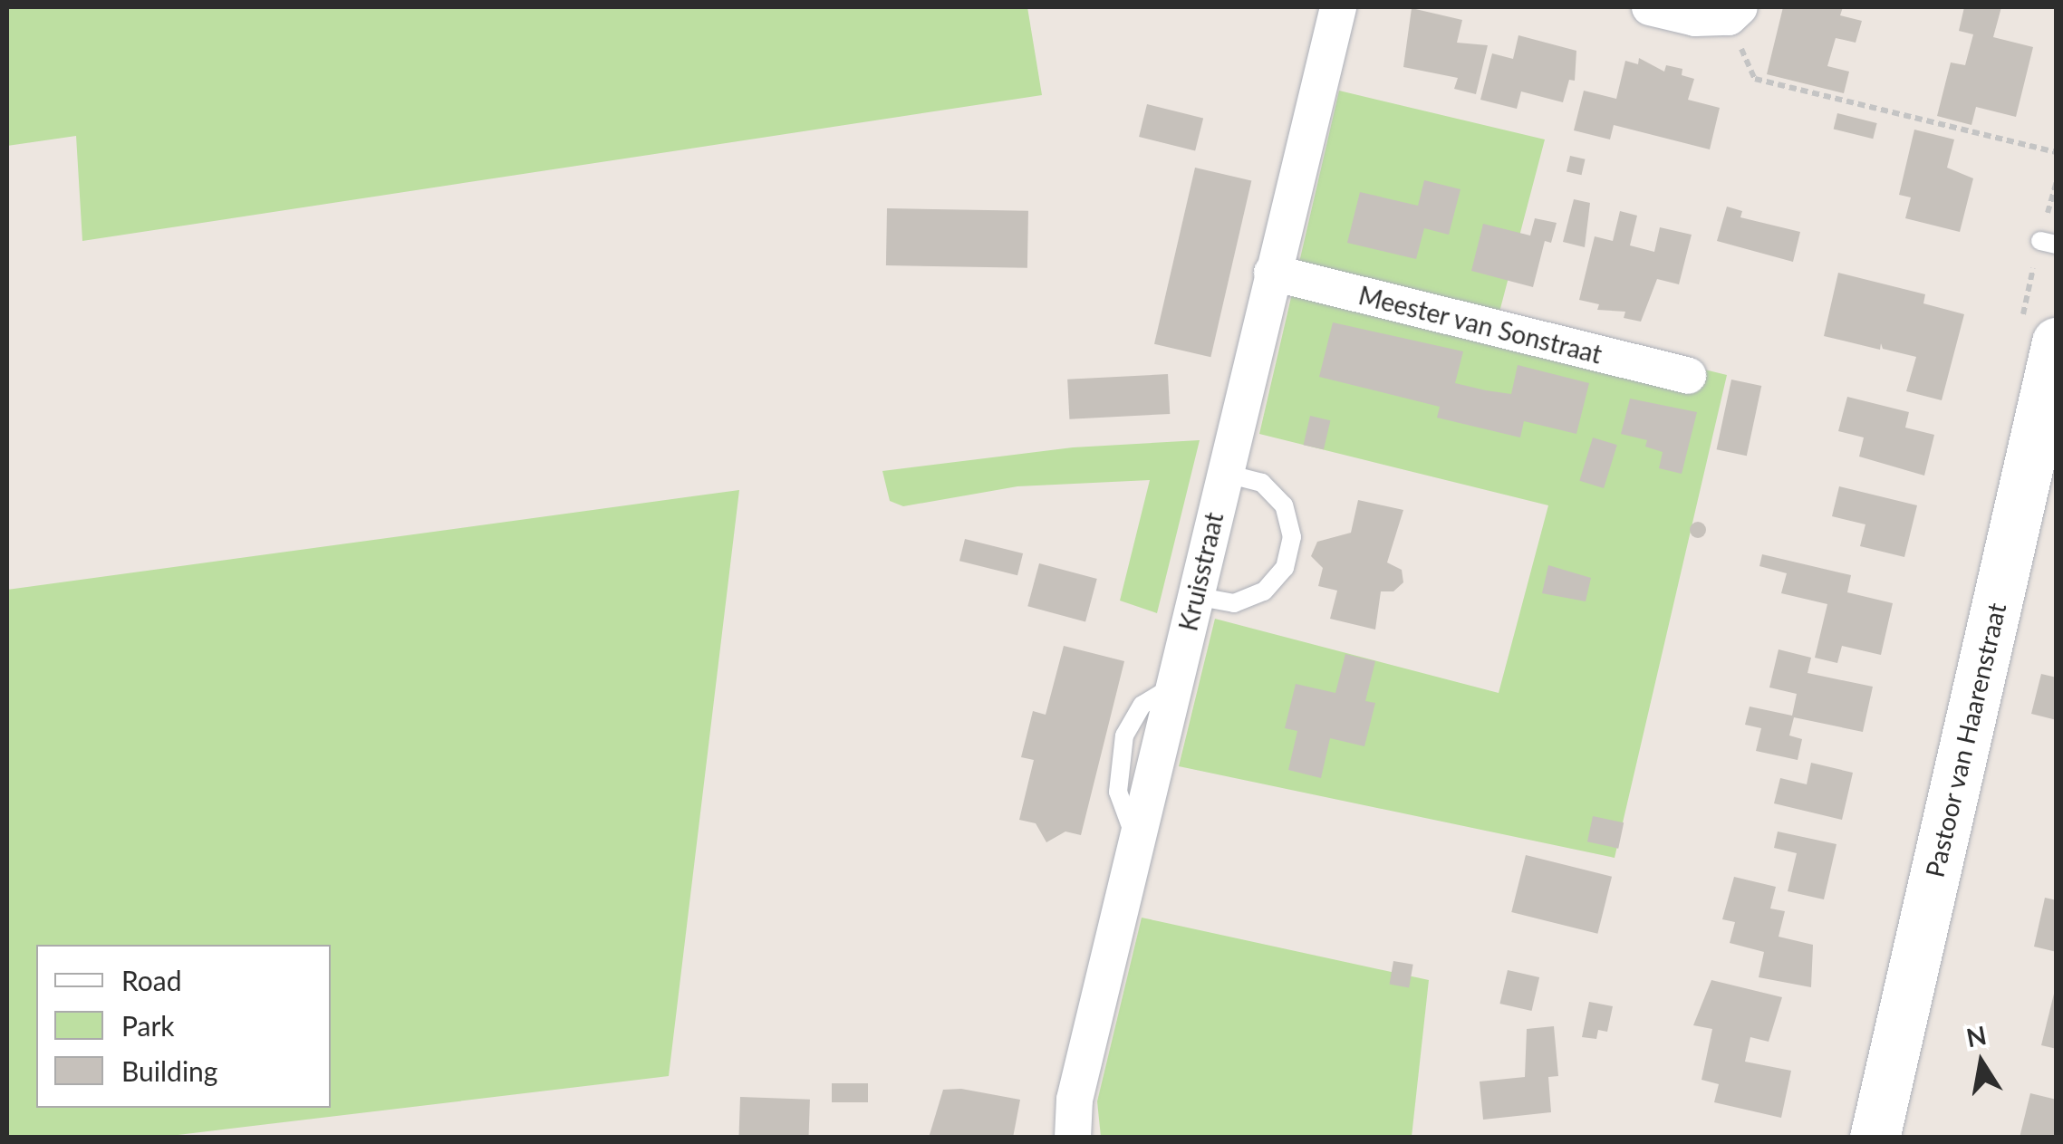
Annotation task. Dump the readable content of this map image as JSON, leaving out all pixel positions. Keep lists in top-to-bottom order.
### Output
{
  "streets": {
    "street": ["Meester van Sonstraat", "Kruisstraat", "Pastoor van Haarenstraat"]
  },
  "crossings": [
    ["Meester van Sonstraat", "Kruisstraat"]
  ],
  "legend": ["Road", "Park", "Building"],
  "north": "top"
}
